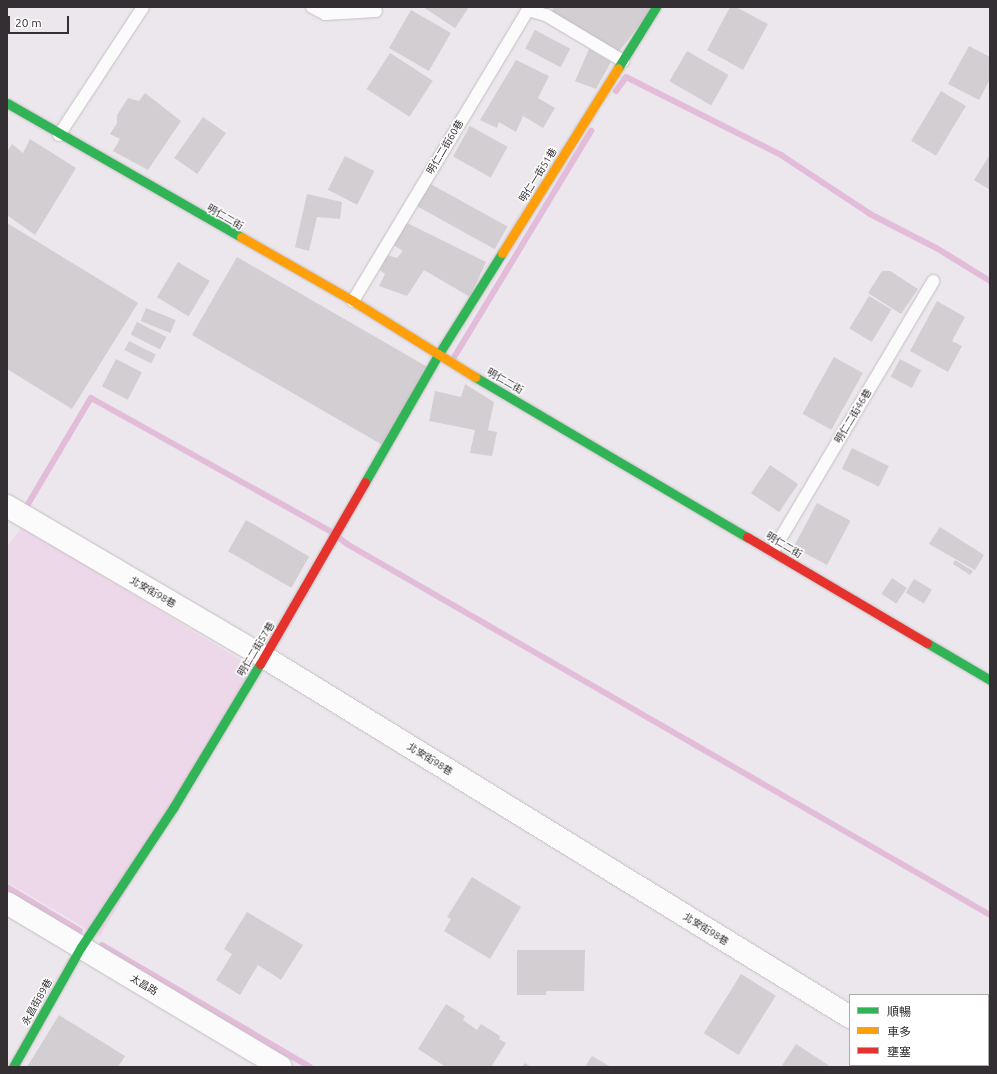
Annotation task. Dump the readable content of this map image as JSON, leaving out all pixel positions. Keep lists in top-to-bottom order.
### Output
{
  "streets": {
    "street": [
      "明仁一街51巷",
      "明仁二街",
      "北安街98巷",
      "明仁二街57巷",
      "太昌路",
      "永昌街89巷"
    ],
    "lane": ["明仁二街60巷", "明仁二街46巷"]
  },
  "crossings": [
    ["明仁二街60巷", "明仁二街"],
    ["明仁一街51巷", "明仁二街"],
    ["明仁一街51巷", "明仁二街57巷"],
    ["明仁二街", "明仁二街46巷"],
    ["明仁二街", "明仁二街57巷"],
    ["北安街98巷", "明仁二街57巷"],
    ["明仁二街57巷", "太昌路"],
    ["明仁二街57巷", "永昌街89巷"],
    ["太昌路", "永昌街89巷"]
  ],
  "legend": ["順暢", "車多", "壅塞"],
  "scale_bar": "20 m"
}
